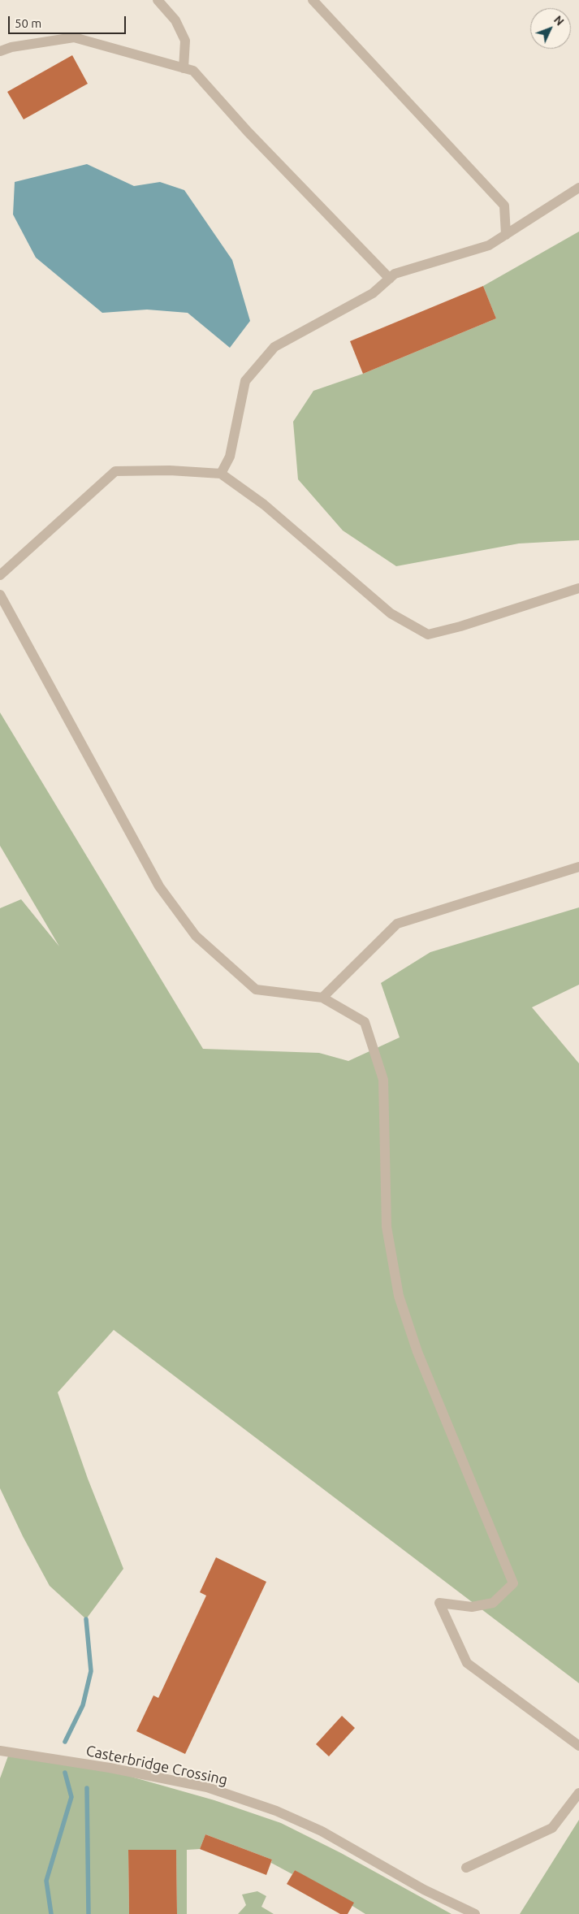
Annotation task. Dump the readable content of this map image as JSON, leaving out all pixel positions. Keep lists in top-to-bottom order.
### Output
{
  "streets": {
    "street": ["Casterbridge Crossing"]
  },
  "scale_bar": "50 m",
  "north": "top right"
}
